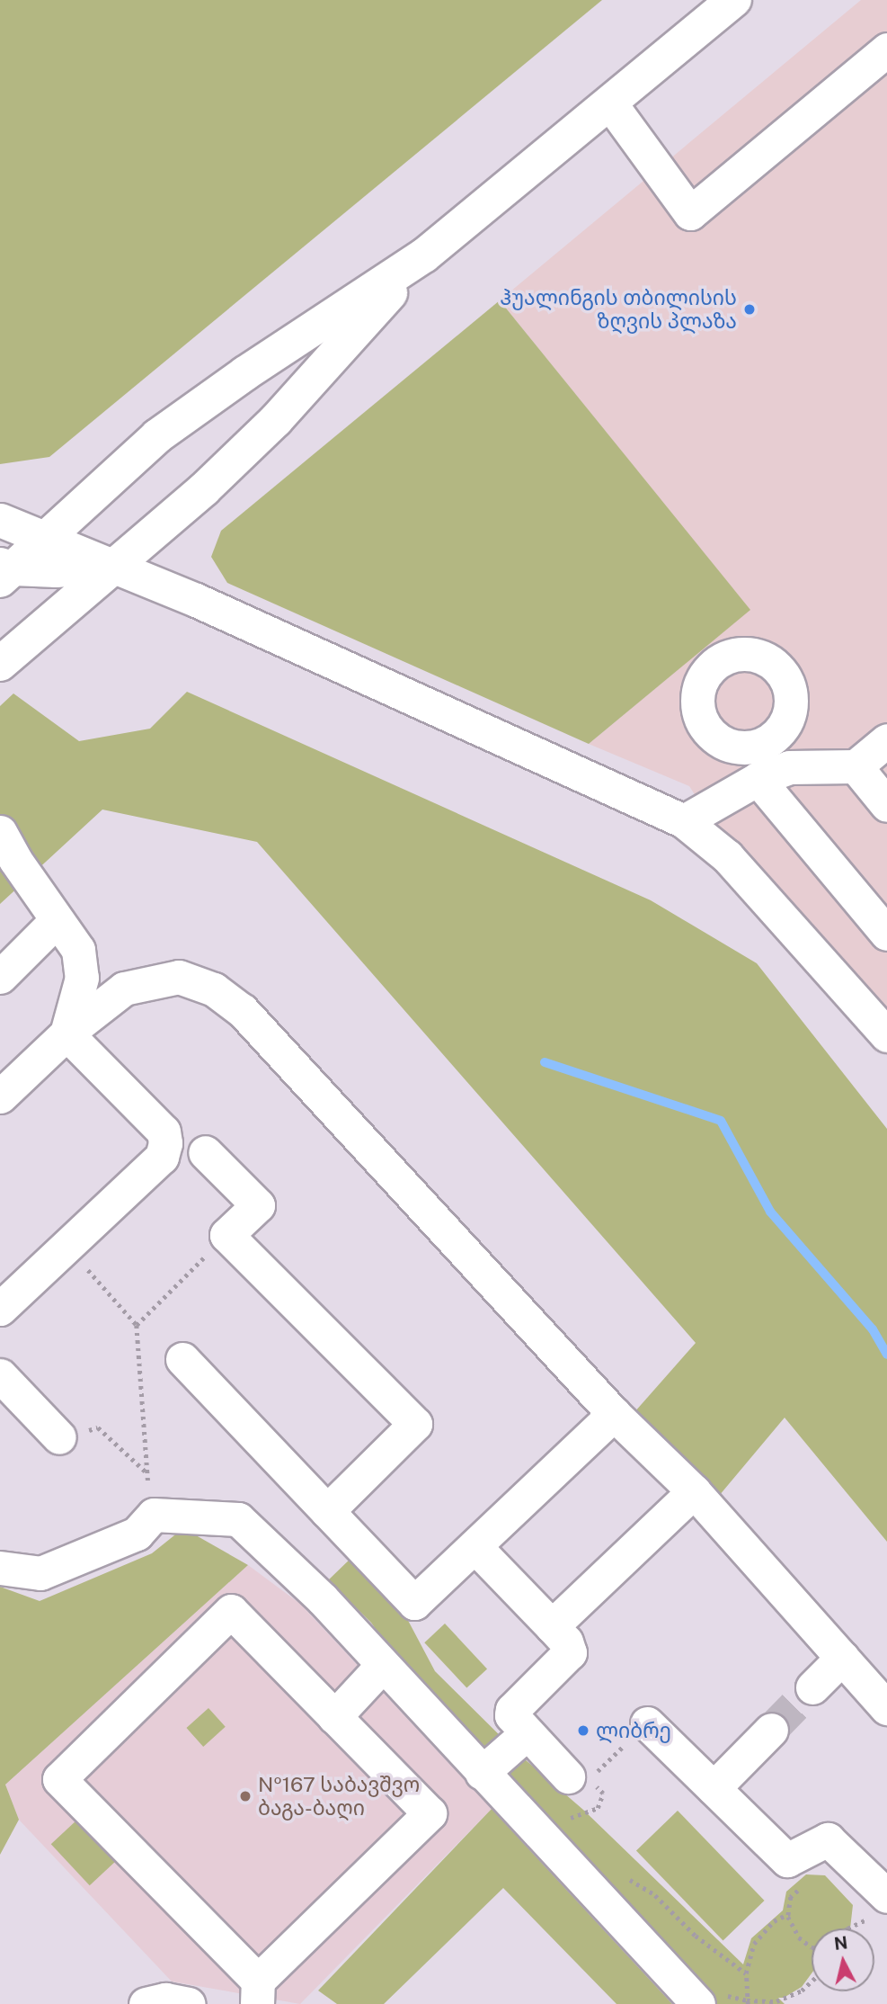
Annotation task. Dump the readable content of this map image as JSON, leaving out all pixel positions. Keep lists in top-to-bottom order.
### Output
{
  "places": ["ჰუალინგის თბილისის ზღვის პლაზა", "ლიბრე", "№167 საბავშვო ბაგა-ბაღი"],
  "north": "top"
}
